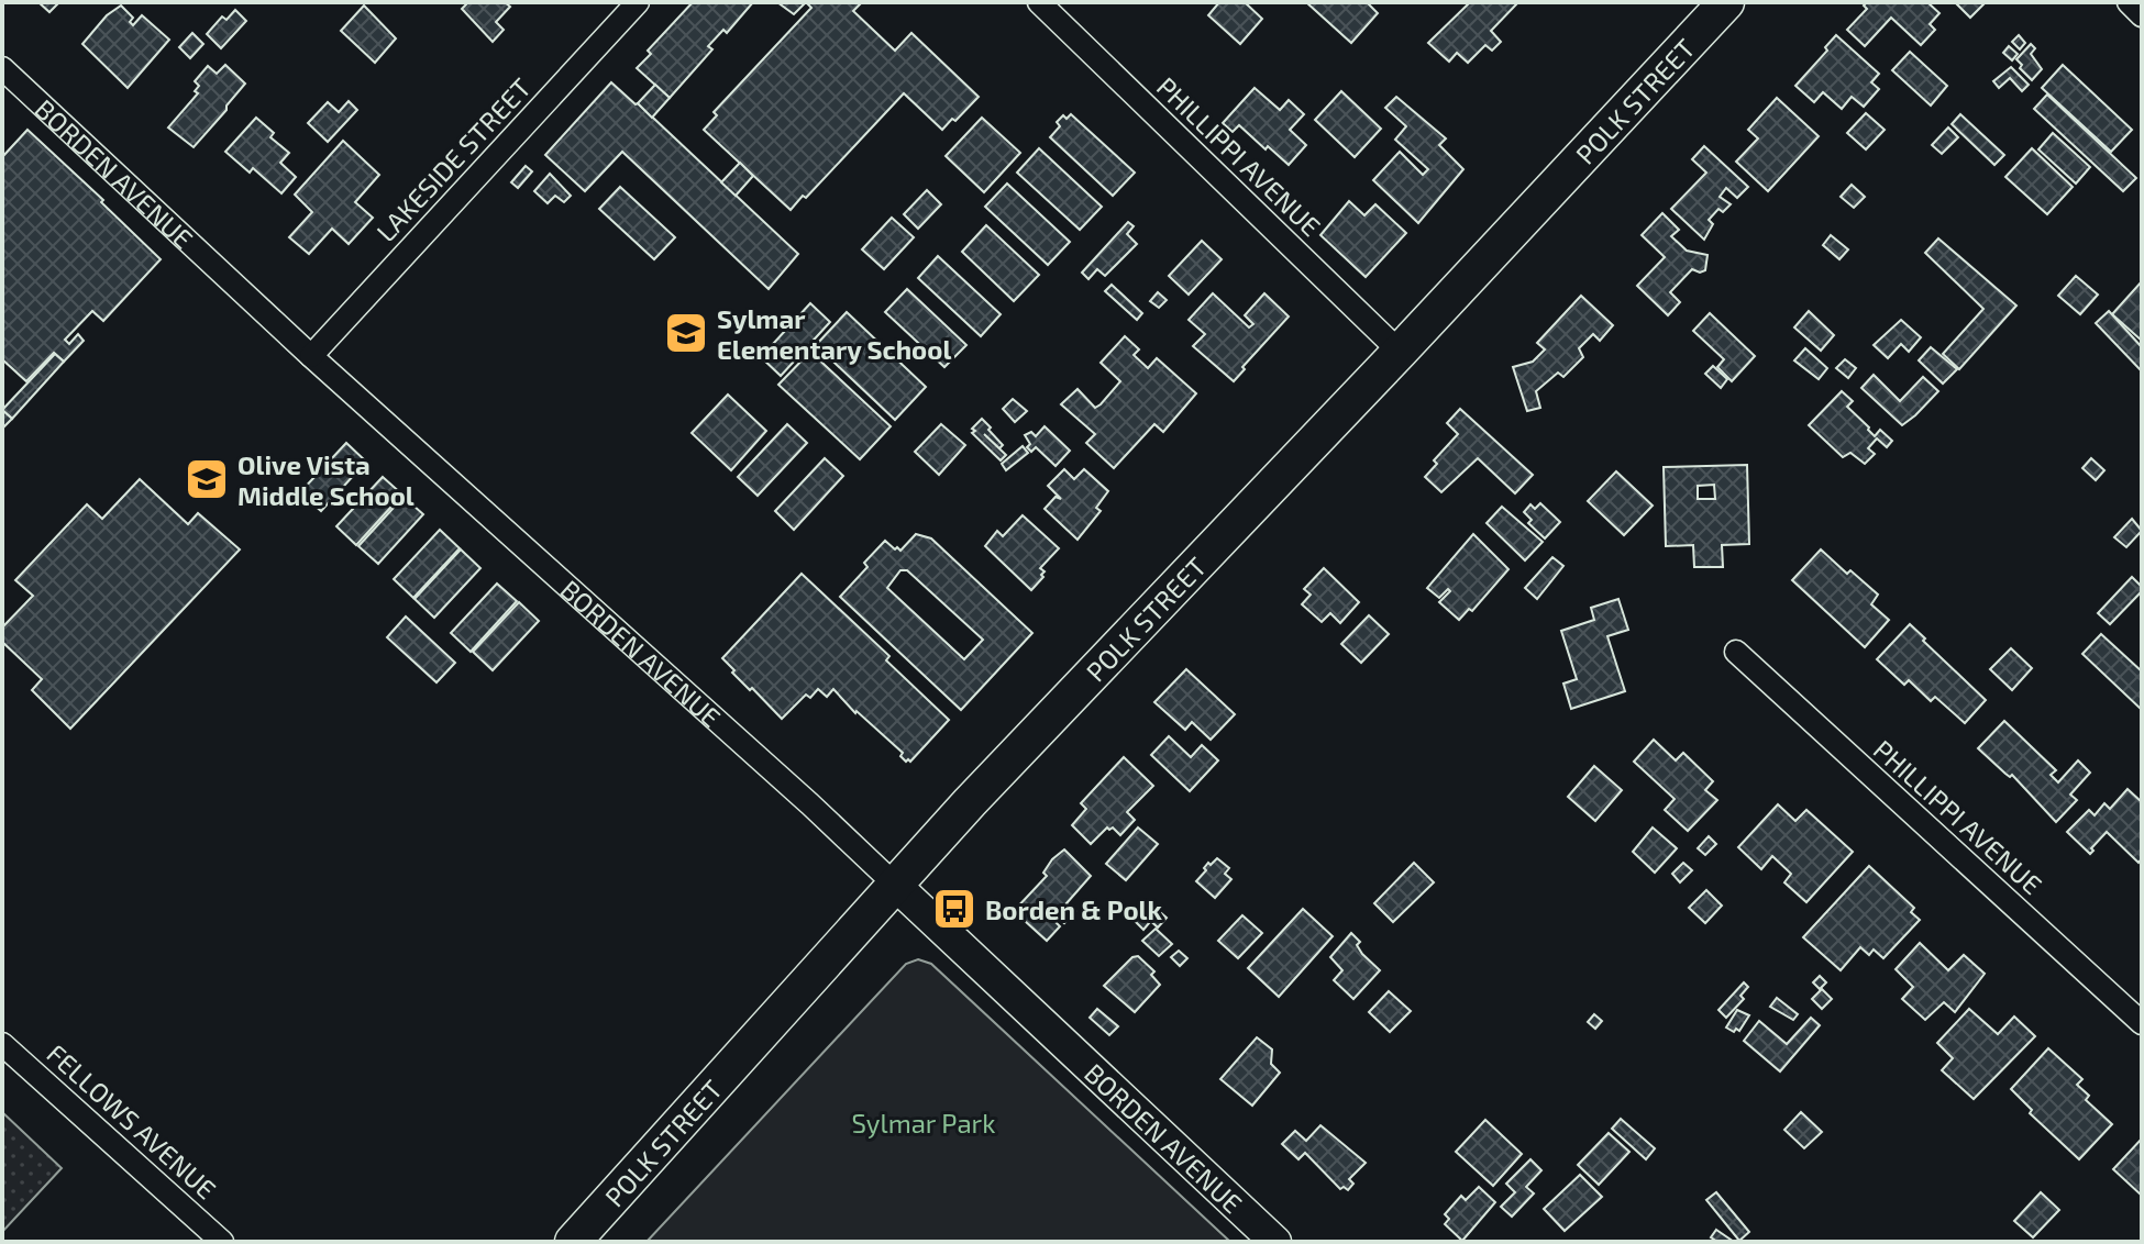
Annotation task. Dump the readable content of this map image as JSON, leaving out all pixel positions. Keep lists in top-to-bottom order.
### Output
{
  "streets": {
    "main road": ["POLK STREET"],
    "street": [
      "PHILLIPPI AVENUE",
      "LAKESIDE STREET",
      "BORDEN AVENUE",
      "FELLOWS AVENUE"
    ]
  },
  "crossings": [
    ["POLK STREET", "PHILLIPPI AVENUE"],
    ["POLK STREET", "BORDEN AVENUE"],
    ["LAKESIDE STREET", "BORDEN AVENUE"]
  ],
  "parks": ["Sylmar Park"],
  "places": {
    "school or university": ["Sylmar Elementary School", "Olive Vista Middle School"],
    "bus stop": ["Borden & Polk"]
  }
}
